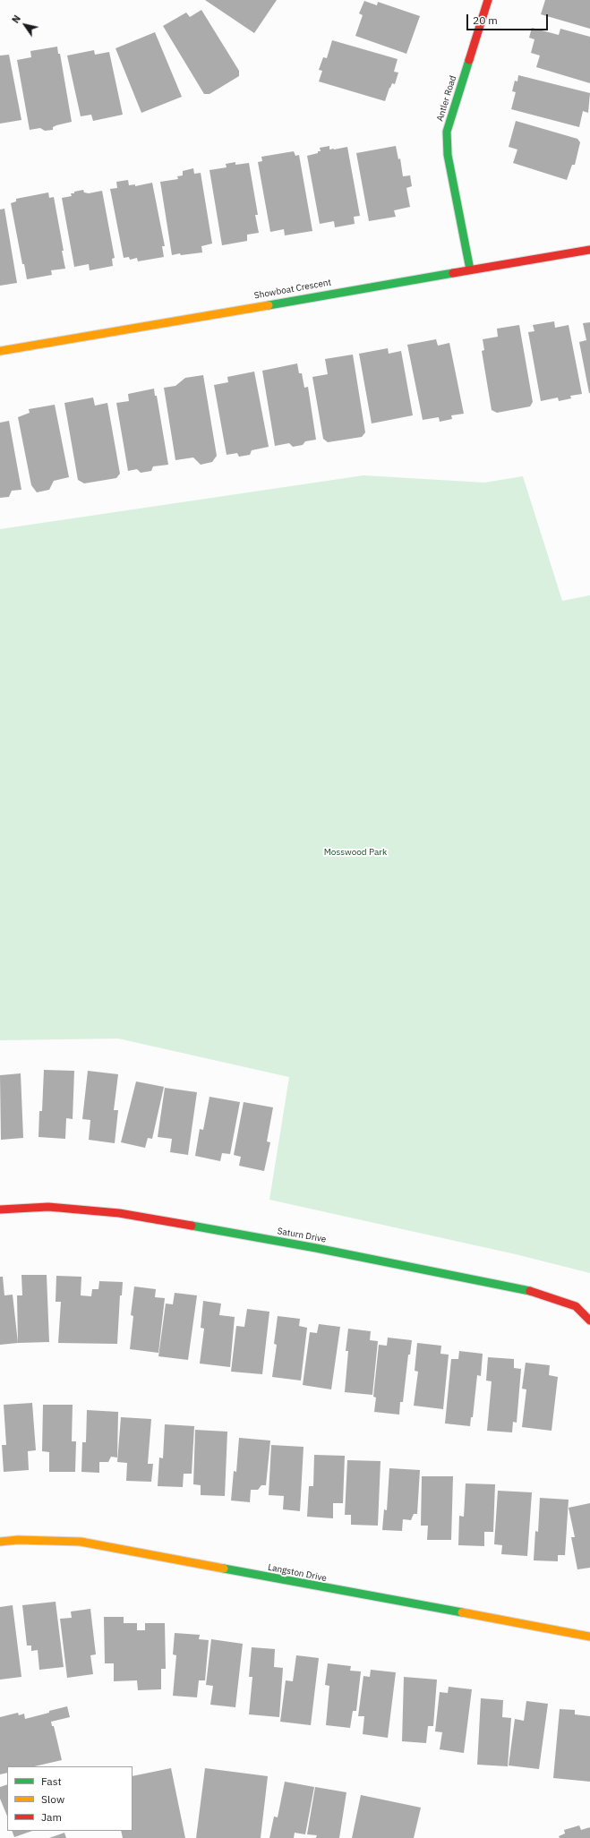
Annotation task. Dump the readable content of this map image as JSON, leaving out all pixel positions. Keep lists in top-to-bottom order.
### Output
{
  "streets": {
    "street": [
      "Antler Road",
      "Showboat Crescent",
      "Saturn Drive",
      "Langston Drive"
    ]
  },
  "crossings": [
    ["Antler Road", "Showboat Crescent"]
  ],
  "parks": ["Mosswood Park"],
  "legend": ["Fast", "Slow", "Jam"],
  "scale_bar": "20 m",
  "north": "top left"
}
